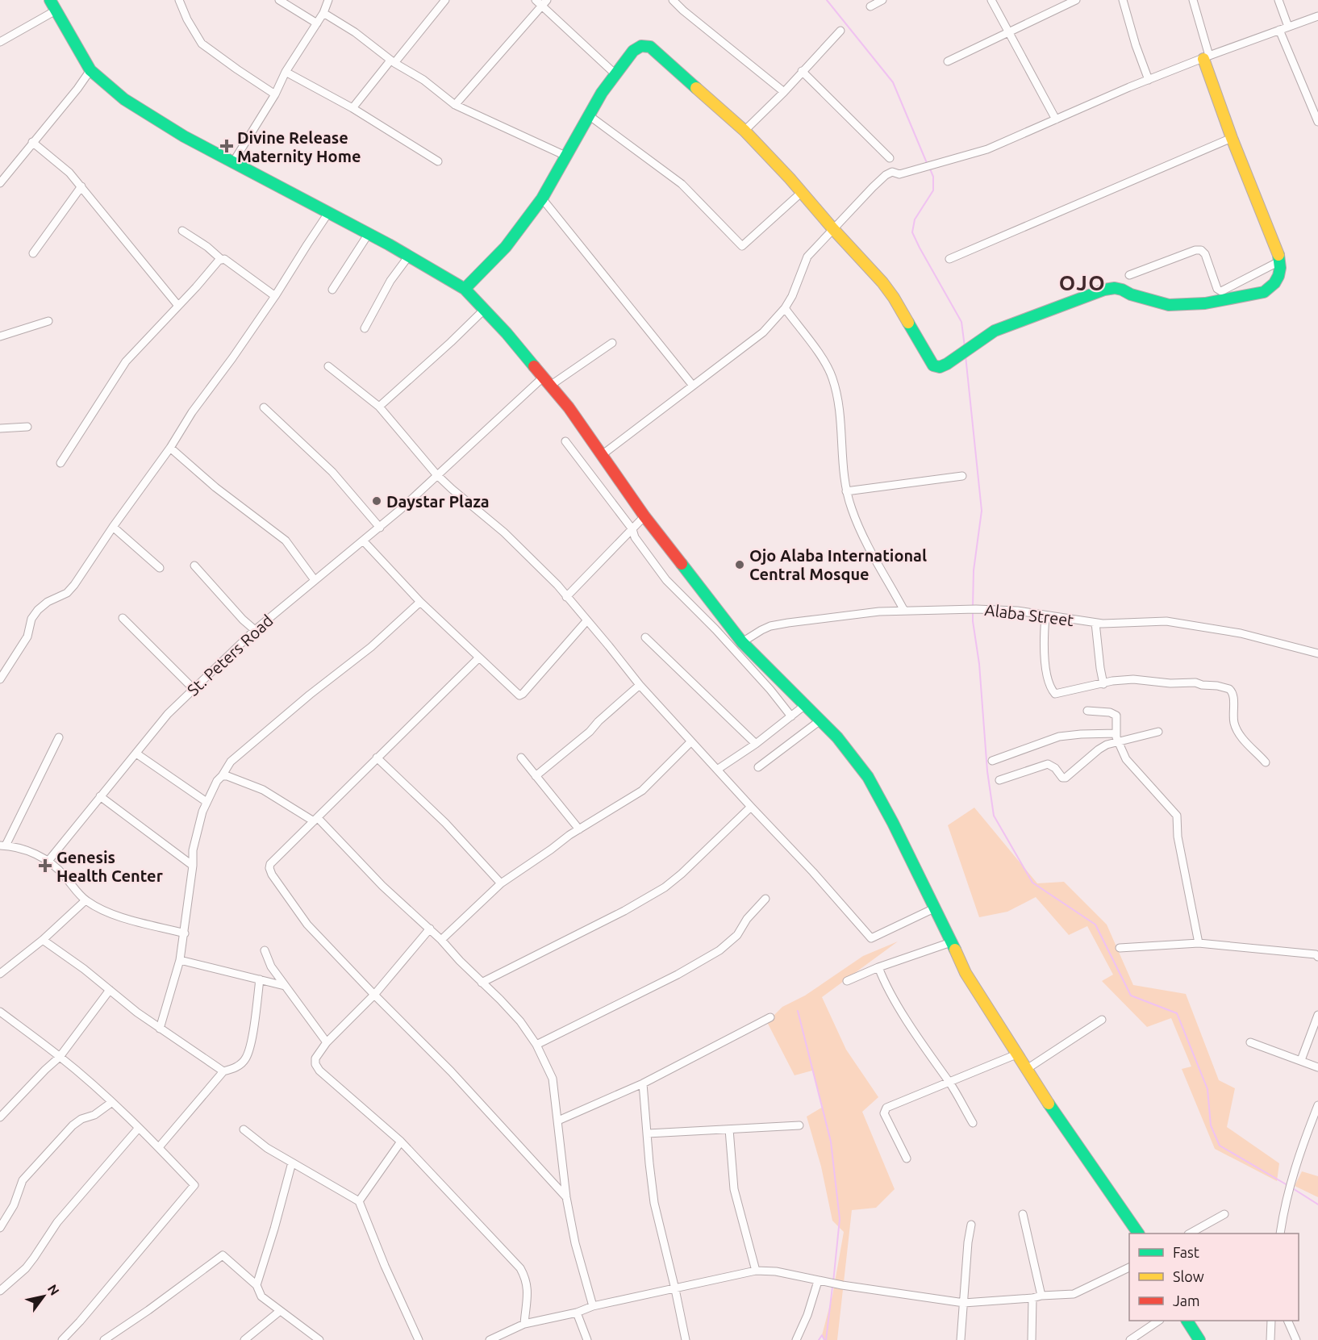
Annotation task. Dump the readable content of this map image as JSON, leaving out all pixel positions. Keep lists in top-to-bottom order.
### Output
{
  "streets": {
    "street": ["Alaba Street", "St. Peters Road"]
  },
  "districts": ["OJO"],
  "places": {
    "health": ["Divine Release Maternity Home", "Genesis Health Center"],
    "other": ["Daystar Plaza", "Ojo Alaba International Central Mosque"]
  },
  "legend": ["Fast", "Slow", "Jam"],
  "north": "top right"
}
